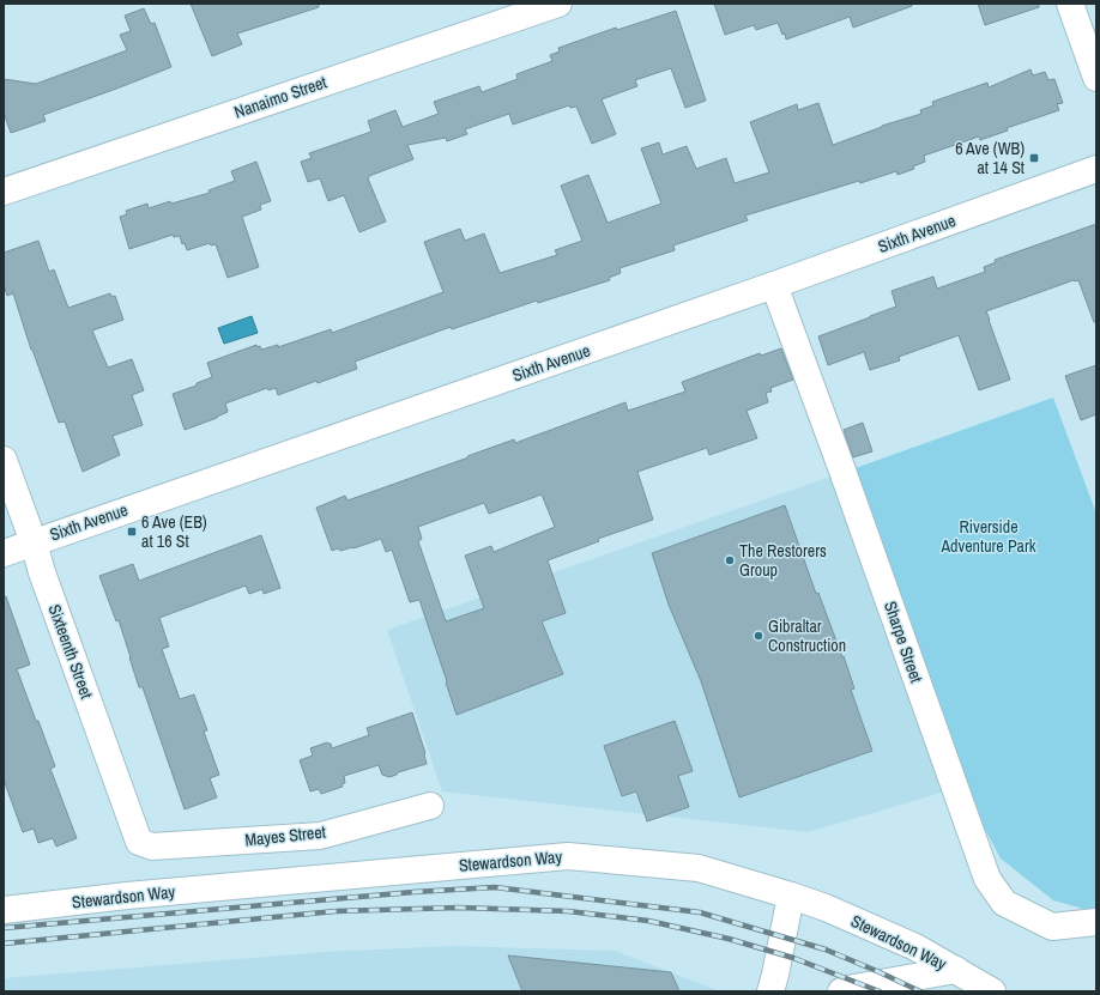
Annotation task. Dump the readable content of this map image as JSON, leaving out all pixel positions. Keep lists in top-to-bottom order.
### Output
{
  "streets": {
    "street": [
      "Nanaimo Street",
      "Sixth Avenue",
      "Sharpe Street",
      "Sixteenth Street",
      "Mayes Street",
      "Stewardson Way"
    ]
  },
  "crossings": [
    ["Sixth Avenue", "Sharpe Street"],
    ["Sixth Avenue", "Sixteenth Street"],
    ["Sixteenth Street", "Mayes Street"]
  ],
  "parks": ["Riverside Adventure Park"],
  "places": {
    "transit": ["6 Ave (WB) at 14 St", "6 Ave (EB) at 16 St"],
    "other": ["The Restorers Group", "Gibraltar Construction"]
  }
}
